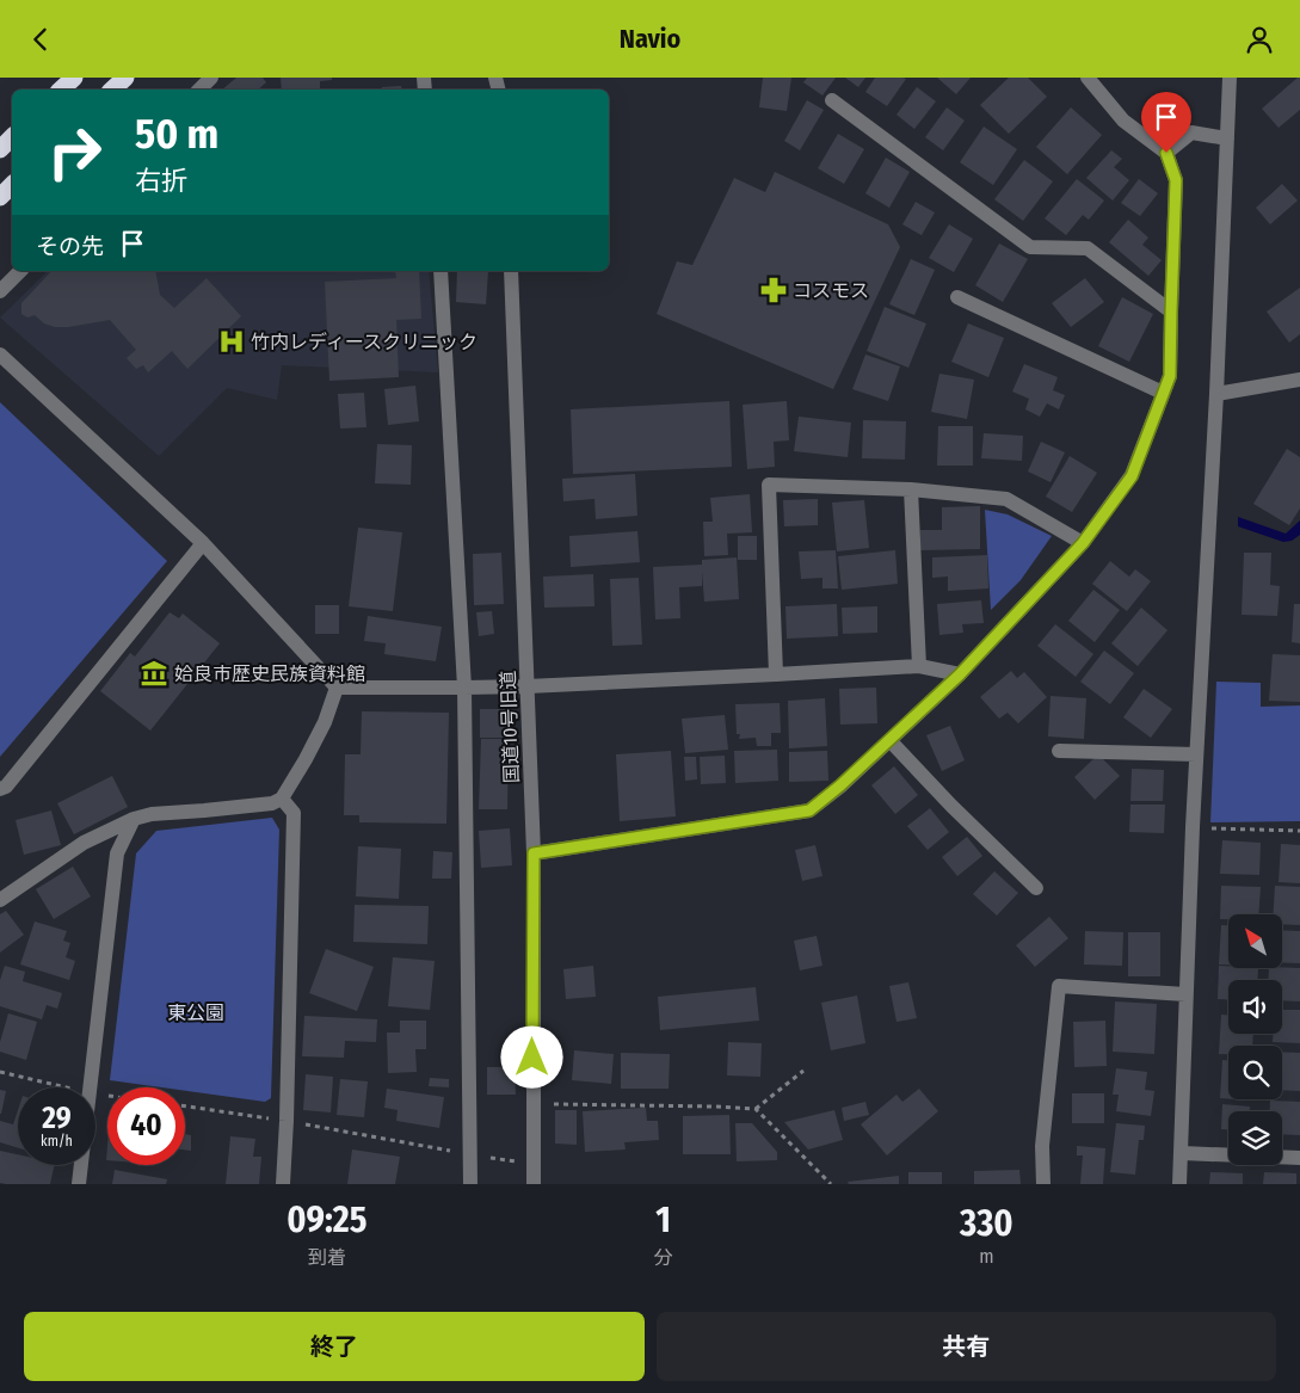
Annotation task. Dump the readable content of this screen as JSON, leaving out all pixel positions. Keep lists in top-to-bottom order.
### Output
{
  "streets": {
    "street": ["国道10号旧道"]
  },
  "parks": ["東公園"],
  "places": {
    "pharmacy": ["コスモス"],
    "hospital": ["竹内レディースクリニック"],
    "museum": ["姶良市歴史民族資料館"]
  },
  "north": "top left",
  "page": {
    "header": "Navio",
    "turn": ["50 m", "右折"],
    "then": "その先",
    "speed": "29 km/h",
    "limit": "40",
    "eta": [
      "09:25",
      "到着",
      "1",
      "分",
      "330",
      "m"
    ],
    "buttons": ["終了", "共有"]
  }
}
